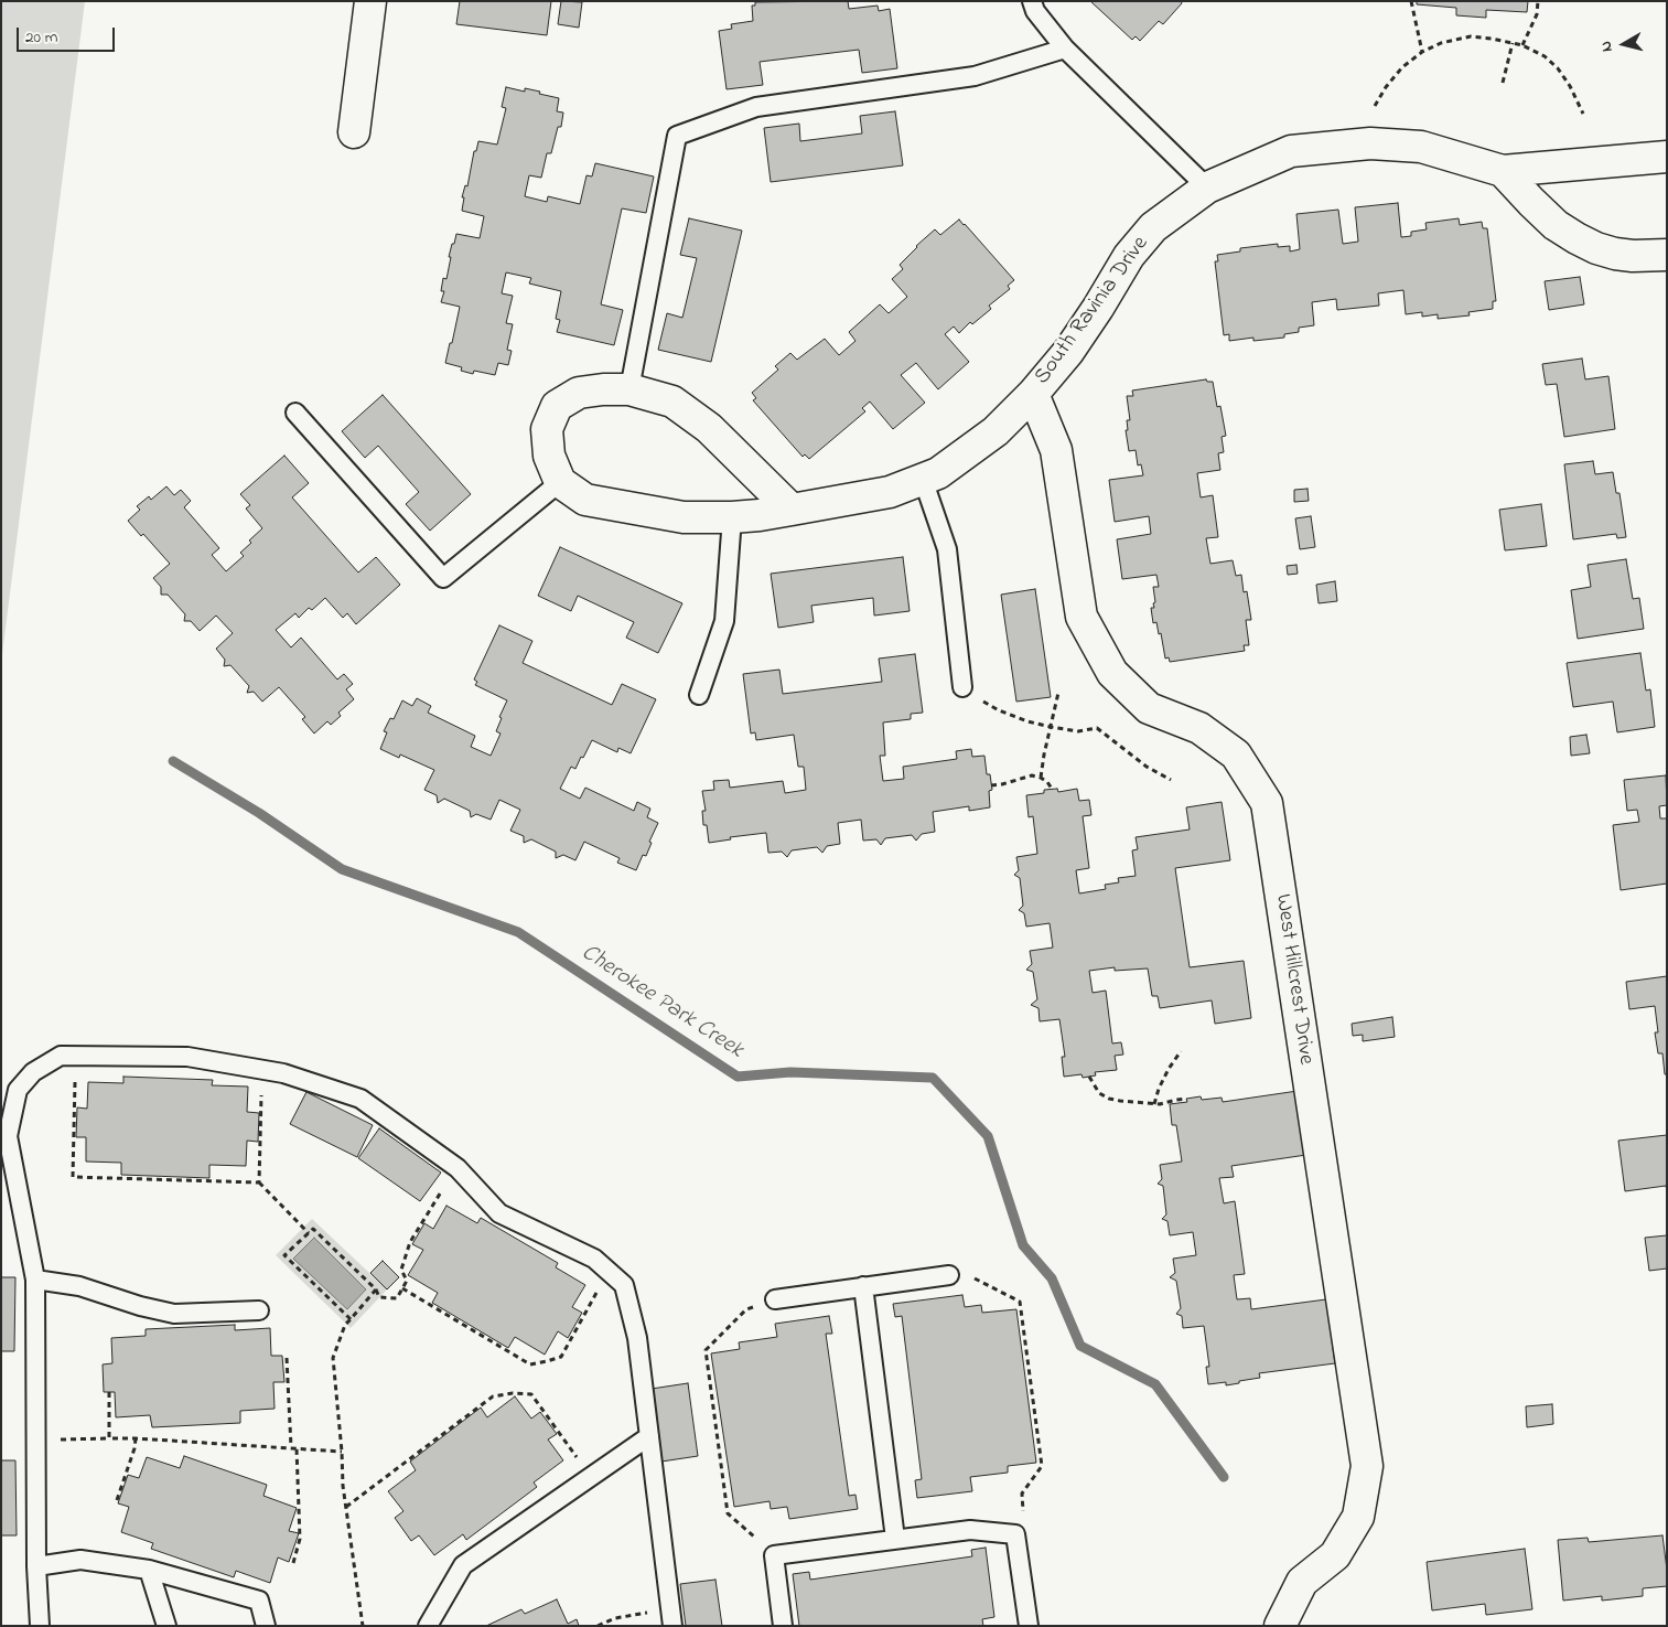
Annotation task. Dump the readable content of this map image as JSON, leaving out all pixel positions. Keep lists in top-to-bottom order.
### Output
{
  "streets": {
    "street": ["South Ravinia Drive", "West Hillcrest Drive"]
  },
  "crossings": [
    ["South Ravinia Drive", "West Hillcrest Drive"]
  ],
  "water": ["Cherokee Park Creek"],
  "scale_bar": "20 m",
  "north": "left"
}
